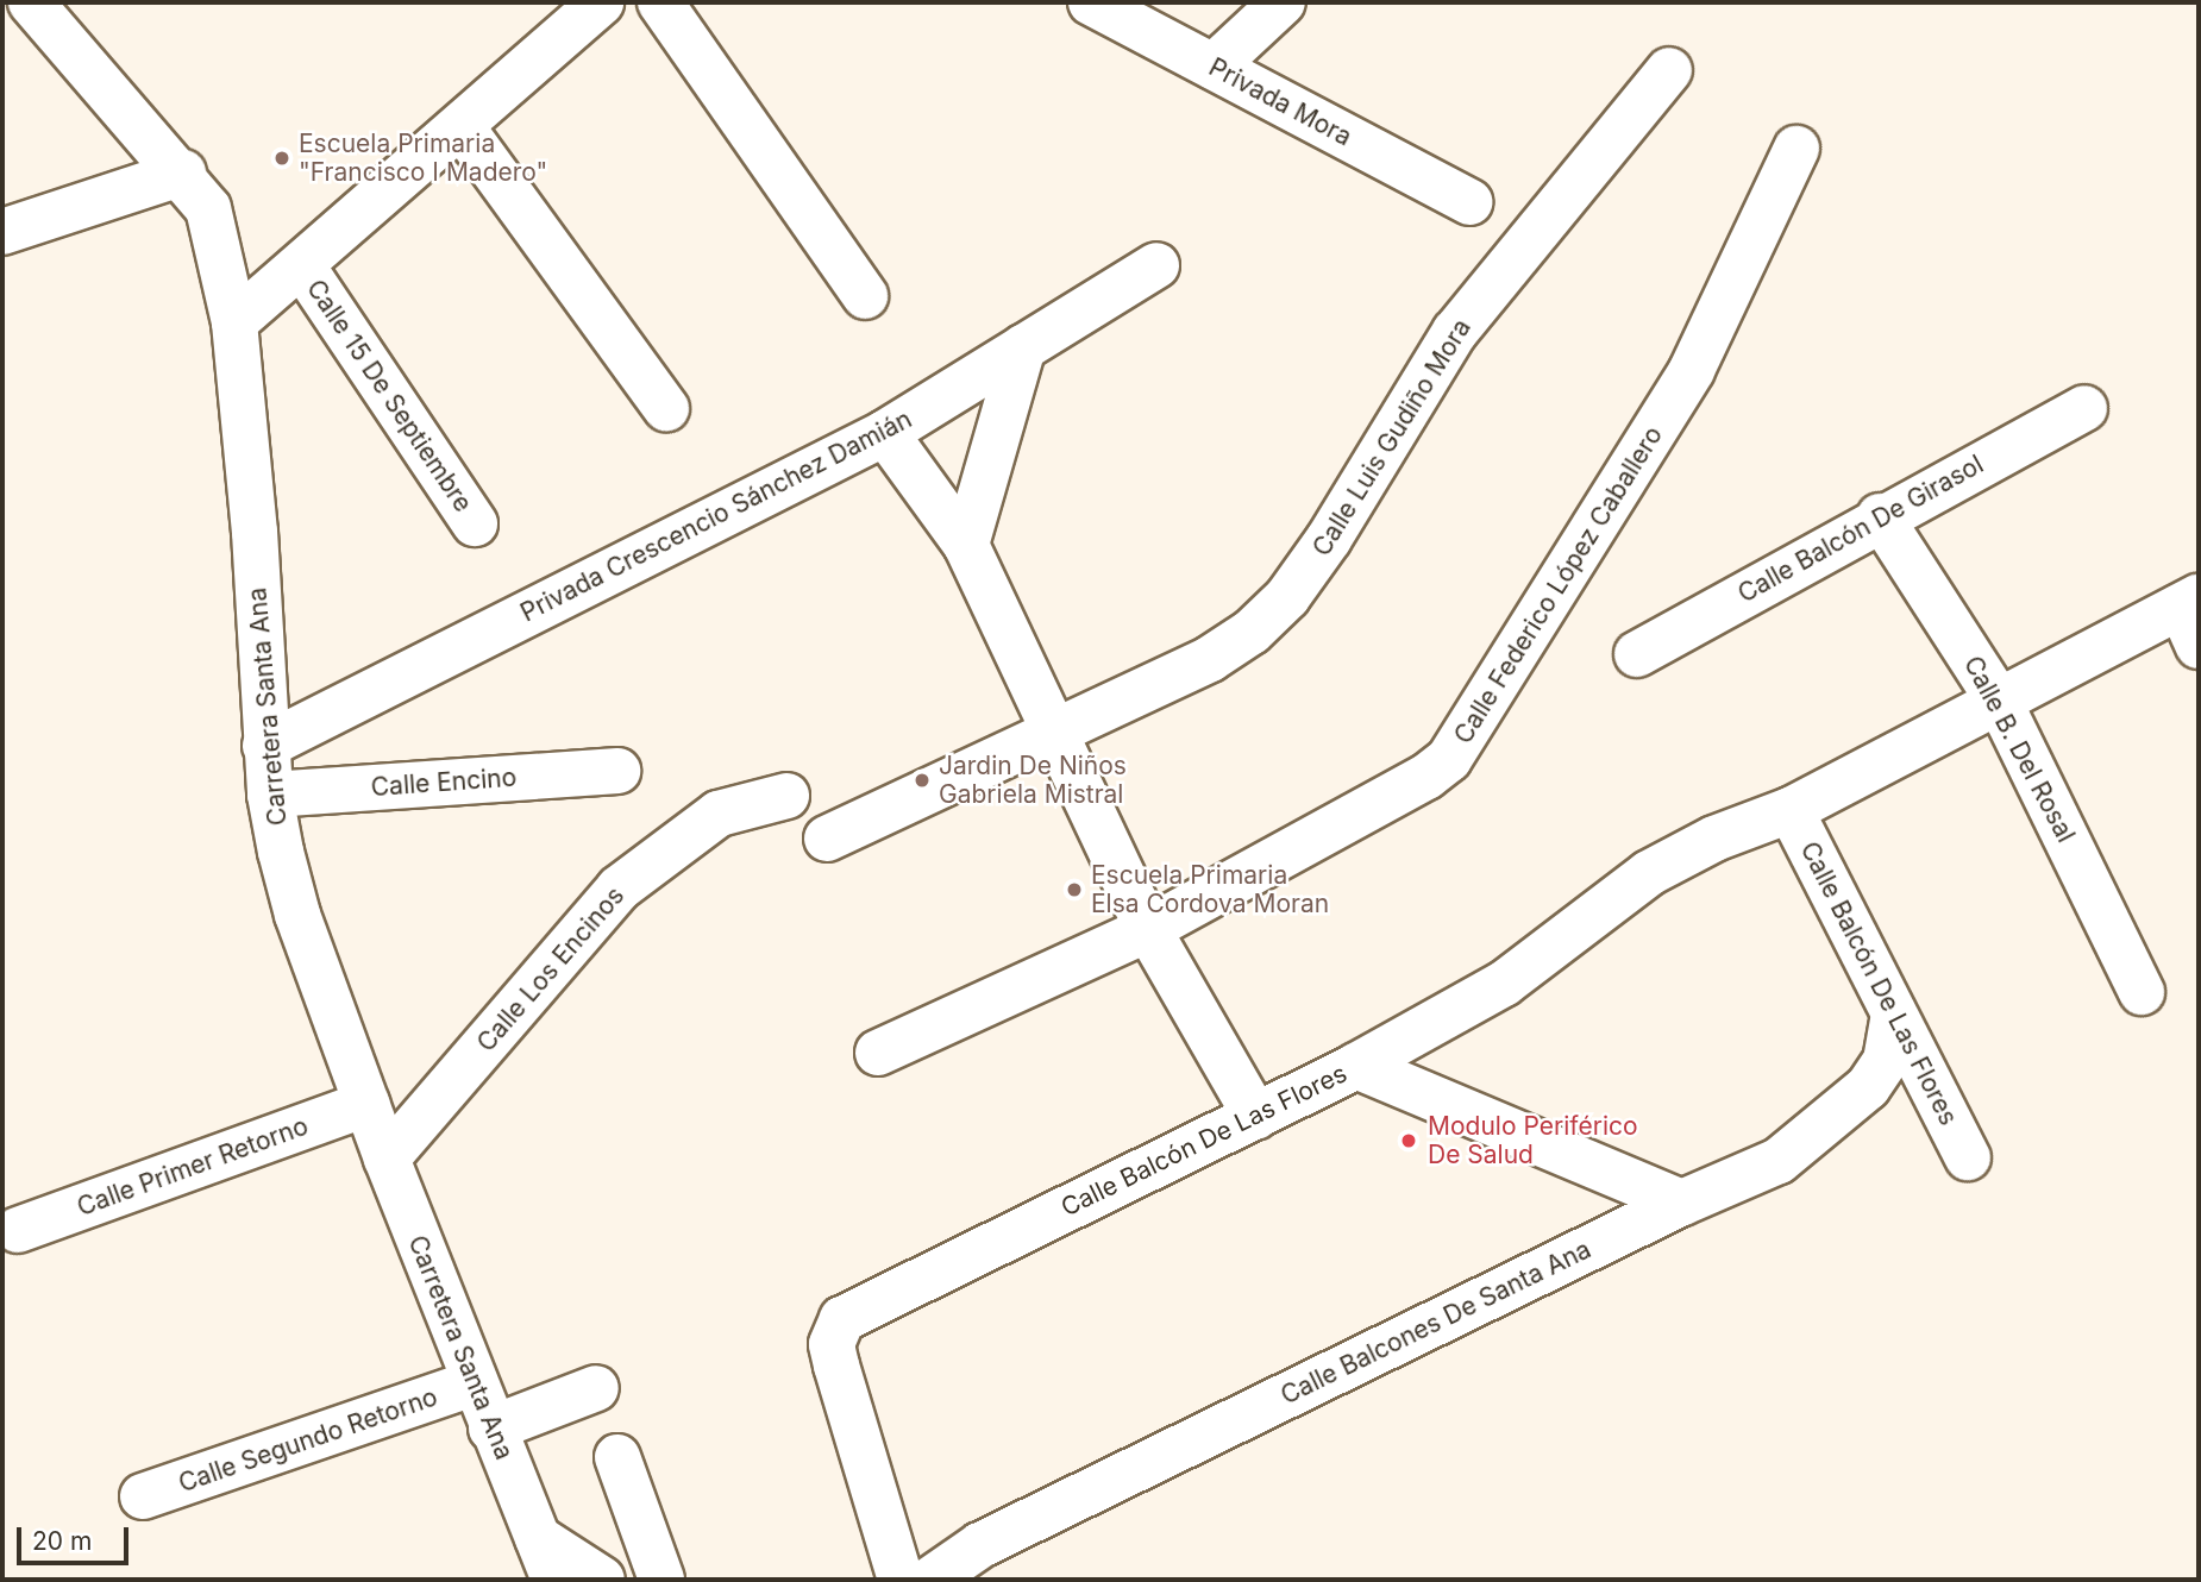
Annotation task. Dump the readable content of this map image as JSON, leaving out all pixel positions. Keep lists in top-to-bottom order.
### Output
{
  "streets": {
    "street": [
      "Privada Mora",
      "Calle 15 De Septiembre",
      "Calle Luis Gudiño Mora",
      "Privada Crescencio Sánchez Damián",
      "Calle Balcón De Girasol",
      "Calle Federico López Caballero",
      "Carretera Santa Ana",
      "Calle B. Del Rosal",
      "Calle Encino",
      "Calle Los Encinos",
      "Calle Balcón De Las Flores",
      "Calle Primer Retorno",
      "Calle Balcones De Santa Ana",
      "Calle Segundo Retorno"
    ]
  },
  "crossings": [
    ["Privada Crescencio Sánchez Damián", "Carretera Santa Ana"],
    ["Calle Balcón De Girasol", "Calle B. Del Rosal"],
    ["Carretera Santa Ana", "Calle Encino"],
    ["Carretera Santa Ana", "Calle Los Encinos"],
    ["Carretera Santa Ana", "Calle Primer Retorno"],
    ["Carretera Santa Ana", "Calle Segundo Retorno"],
    ["Calle B. Del Rosal", "Calle Balcón De Las Flores"],
    ["Calle Balcón De Las Flores", "Calle Balcones De Santa Ana"]
  ],
  "places": [
    "Escuela Primaria \"Francisco I Madero\"",
    "Jardin De Niños Gabriela Mistral",
    "Escuela Primaria Elsa Cordova Moran",
    "Modulo Periférico De Salud"
  ],
  "scale_bar": "20 m"
}
